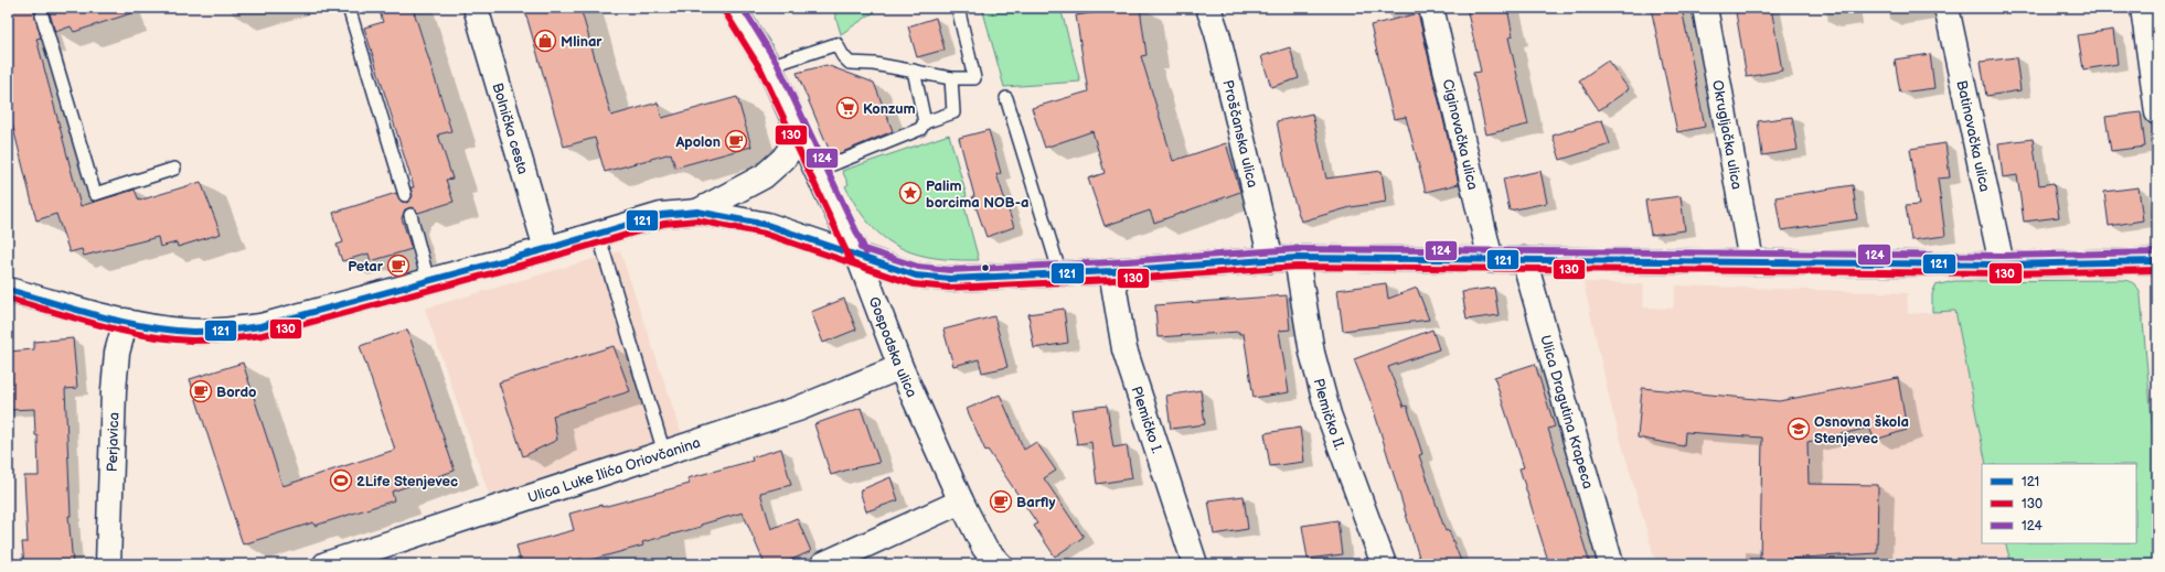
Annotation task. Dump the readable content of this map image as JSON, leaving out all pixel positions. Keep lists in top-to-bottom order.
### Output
{
  "streets": {
    "street": [
      "Bolnička cesta",
      "Proščanska ulica",
      "Ciginovačka ulica",
      "Okrugljačka ulica",
      "Batinovačka ulica",
      "Gospodska ulica",
      "Ulica Dragutina Krapeca",
      "Plemičko II.",
      "Plemičko I.",
      "Perjavica",
      "Ulica Luke Ilića Oriovčanina"
    ]
  },
  "crossings": [
    ["Gospodska ulica", "Ulica Luke Ilića Oriovčanina"]
  ],
  "places": {
    "shop": ["Mlinar"],
    "supermarket": ["Konzum"],
    "cafe": [
      "Apolon",
      "Petar",
      "Bordo",
      "Barfly"
    ],
    "place": ["Palim borcima NOB-a"],
    "school or university": ["Osnovna škola Stenjevec"],
    "sports": ["2Life Stenjevec"]
  },
  "lines": ["transit line 124", "transit line 130", "transit line 121"],
  "legend": ["121", "130", "124"]
}
